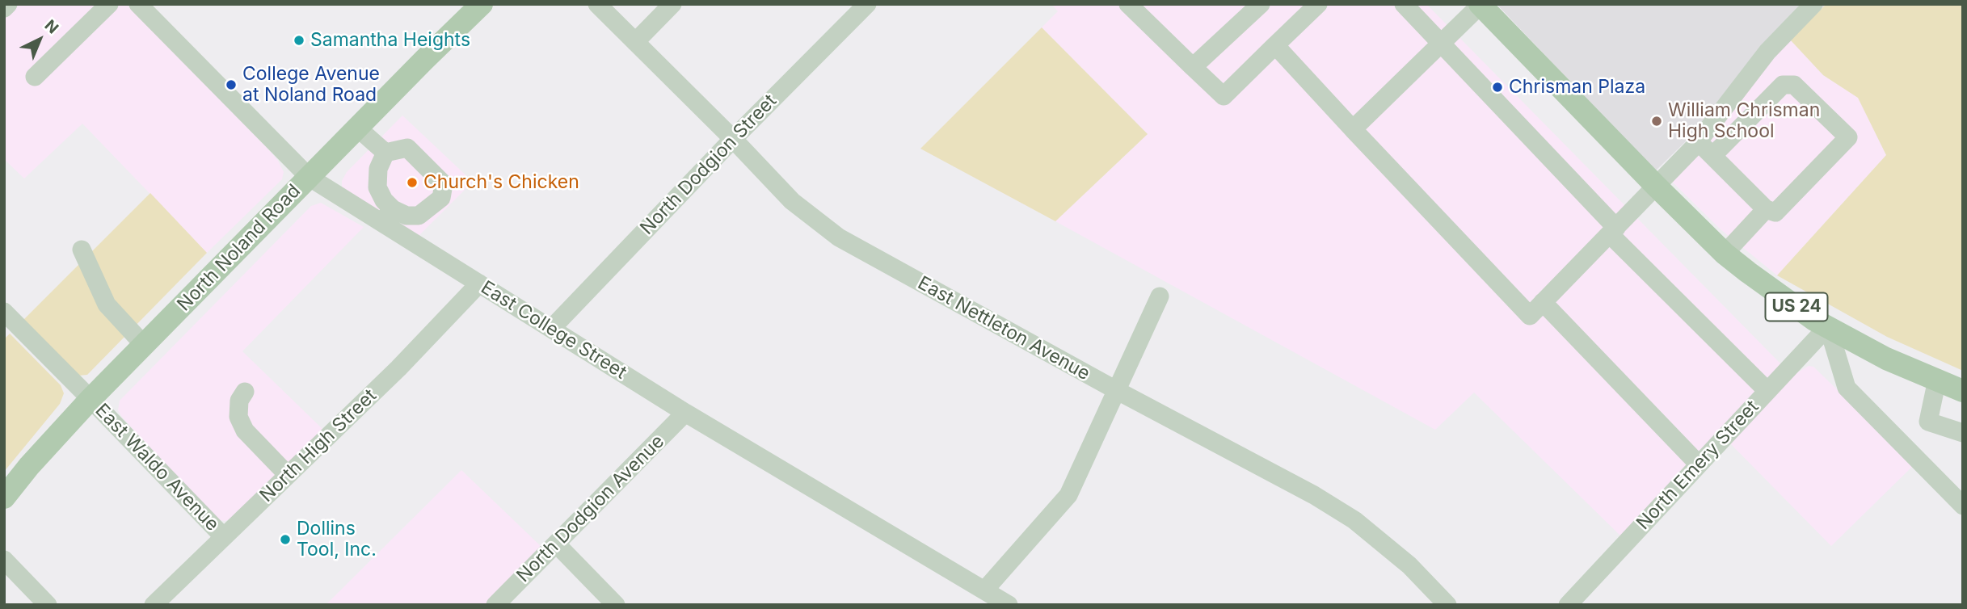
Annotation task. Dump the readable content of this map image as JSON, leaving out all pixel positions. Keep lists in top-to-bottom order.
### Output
{
  "streets": {
    "main road": ["North Noland Road", "US 24"],
    "street": [
      "North Dodgion Street",
      "East Nettleton Avenue",
      "East College Street",
      "North High Street",
      "North Emery Street",
      "East Waldo Avenue",
      "North Dodgion Avenue"
    ]
  },
  "crossings": [
    ["North Dodgion Street", "East Nettleton Avenue"],
    ["North Dodgion Street", "East College Street"],
    ["North Noland Road", "East College Street"],
    ["North Noland Road", "East Waldo Avenue"],
    ["US 24", "North Emery Street"],
    ["East College Street", "North High Street"],
    ["East College Street", "North Dodgion Avenue"],
    ["North High Street", "East Waldo Avenue"]
  ],
  "places": [
    "Samantha Heights",
    "College Avenue at Noland Road",
    "Chrisman Plaza",
    "William Chrisman High School",
    "Church's Chicken",
    "Dollins Tool, Inc."
  ],
  "north": "top right"
}
